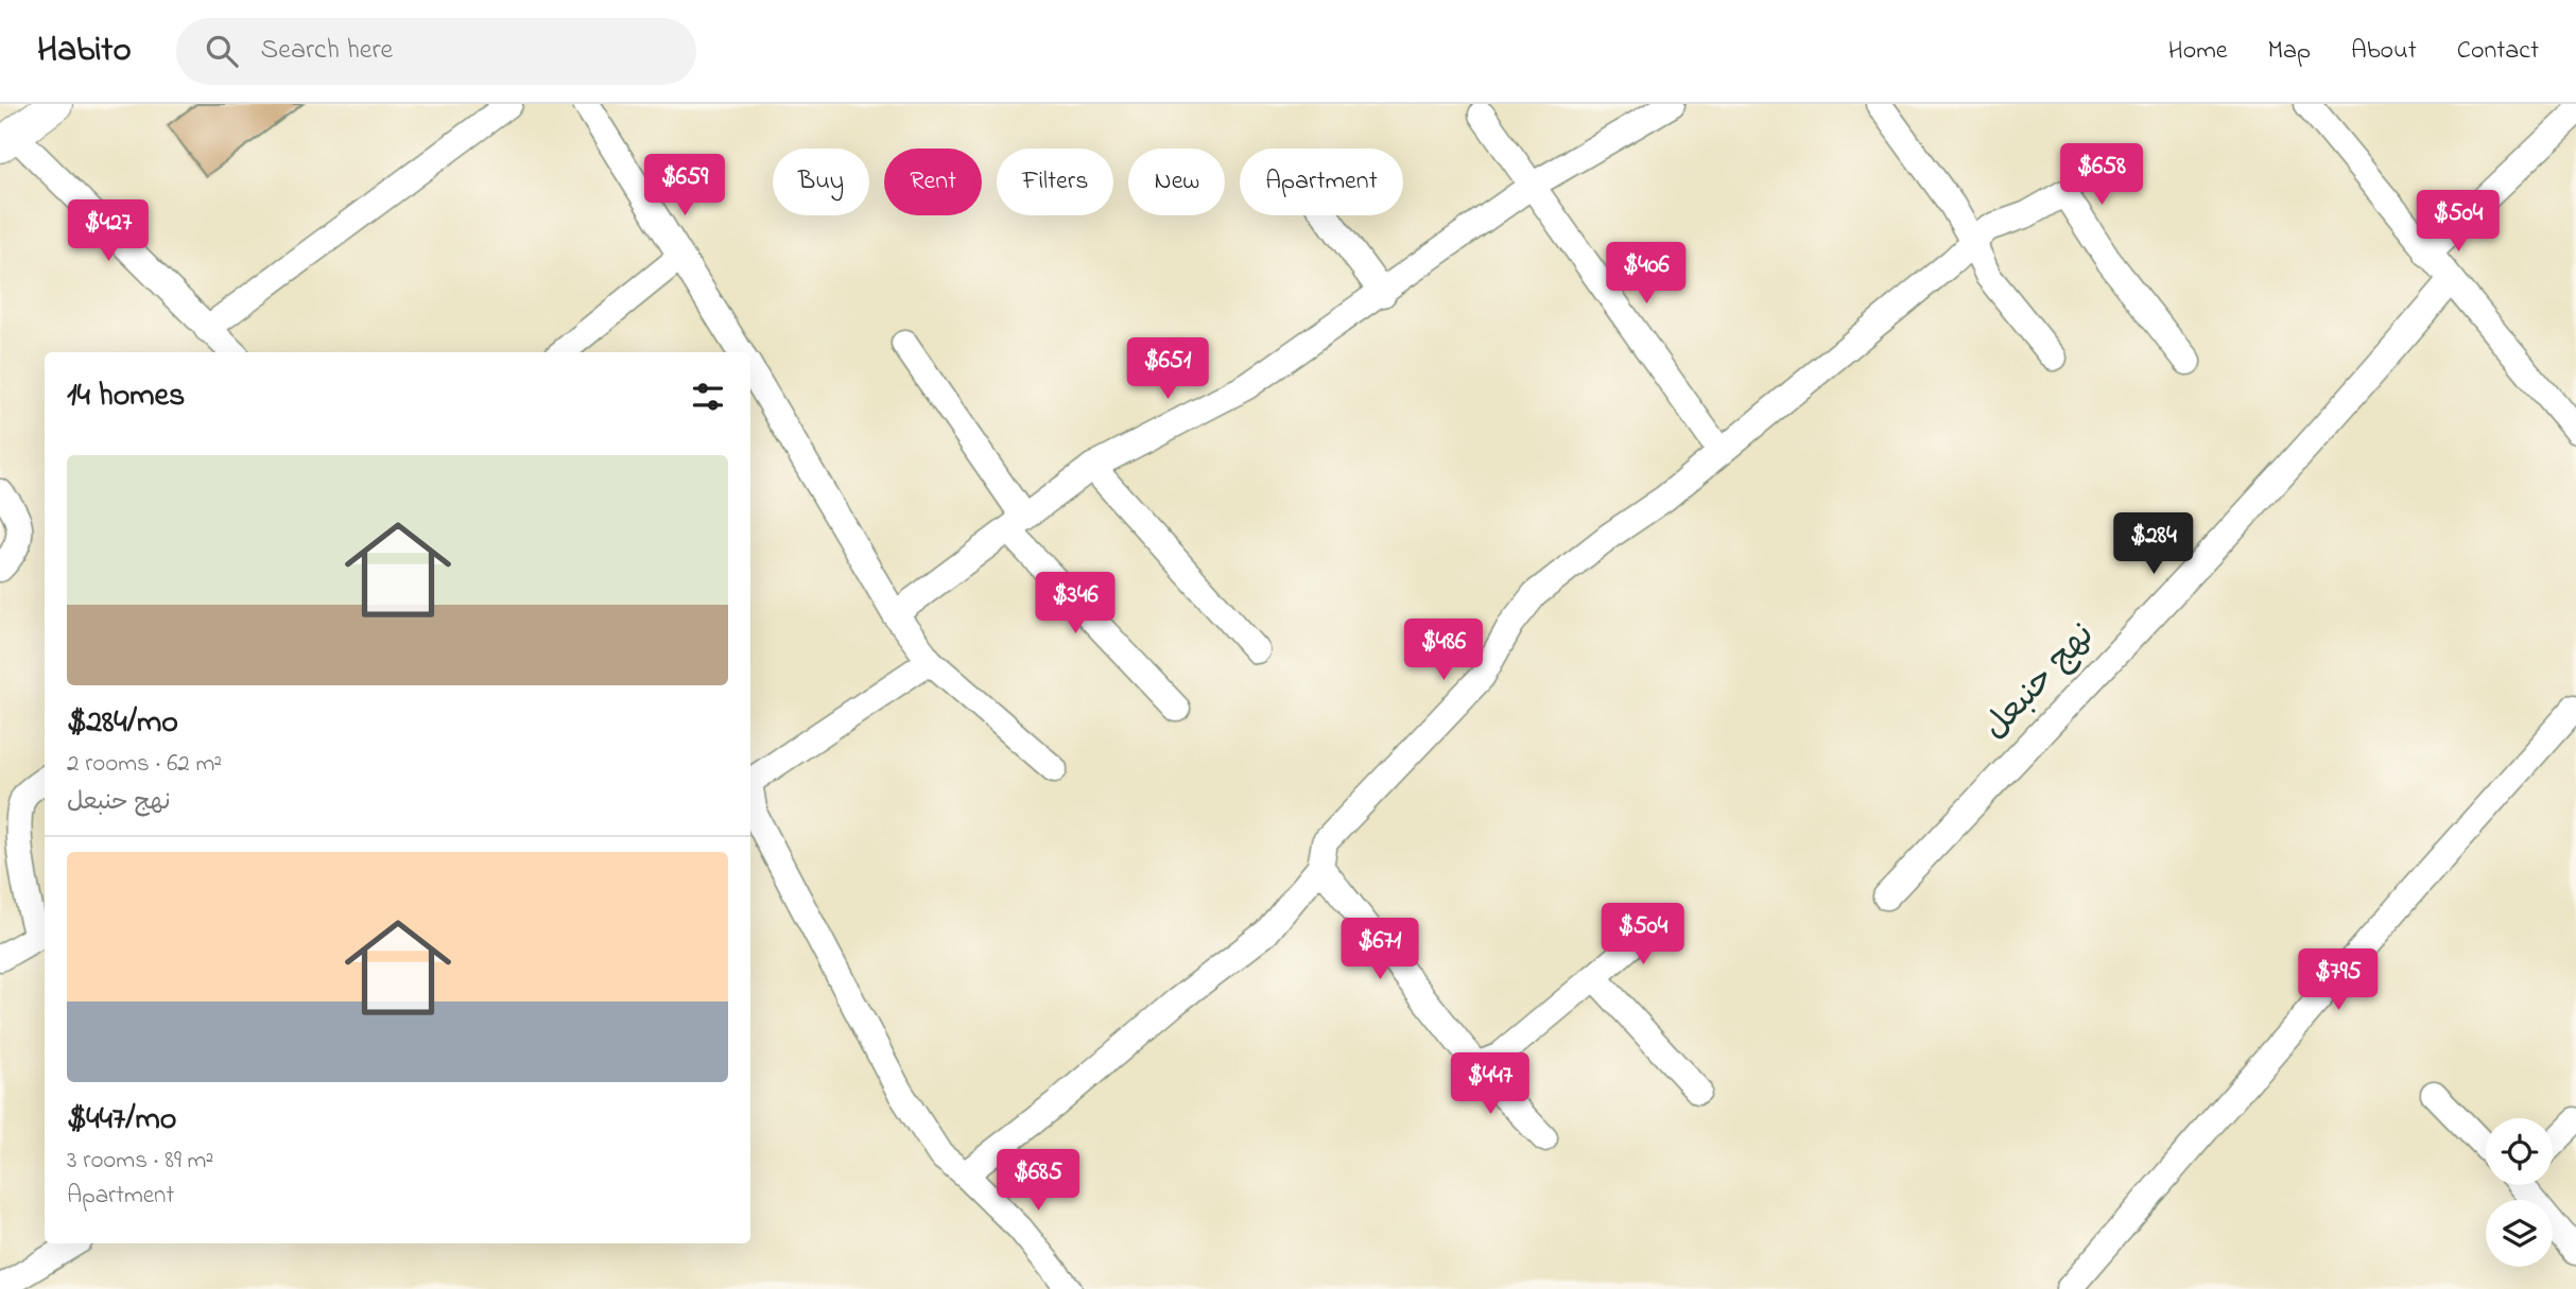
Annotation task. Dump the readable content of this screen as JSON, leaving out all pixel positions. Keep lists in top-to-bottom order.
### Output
{
  "streets": {
    "street": ["نهج حنبعل"]
  },
  "page": {
    "header": "Habito",
    "search": "Search here",
    "nav": [
      "Home",
      "Map",
      "About",
      "Contact"
    ],
    "price": [
      "$658",
      "$659",
      "$504",
      "$427",
      "$406",
      "$651",
      "$284",
      "$346",
      "$486",
      "$504",
      "$671",
      "$795",
      "$447",
      "$685"
    ],
    "chip": [
      "Buy",
      "Rent",
      "Filters",
      "New",
      "Apartment"
    ],
    "heading": "14 homes",
    "list": [
      {
        "name": "$284/mo",
        "note": "2 rooms · 62 m² · نهج حنبعل"
      },
      {
        "name": "$447/mo",
        "note": "3 rooms · 89 m² · Apartment"
      }
    ]
  }
}
